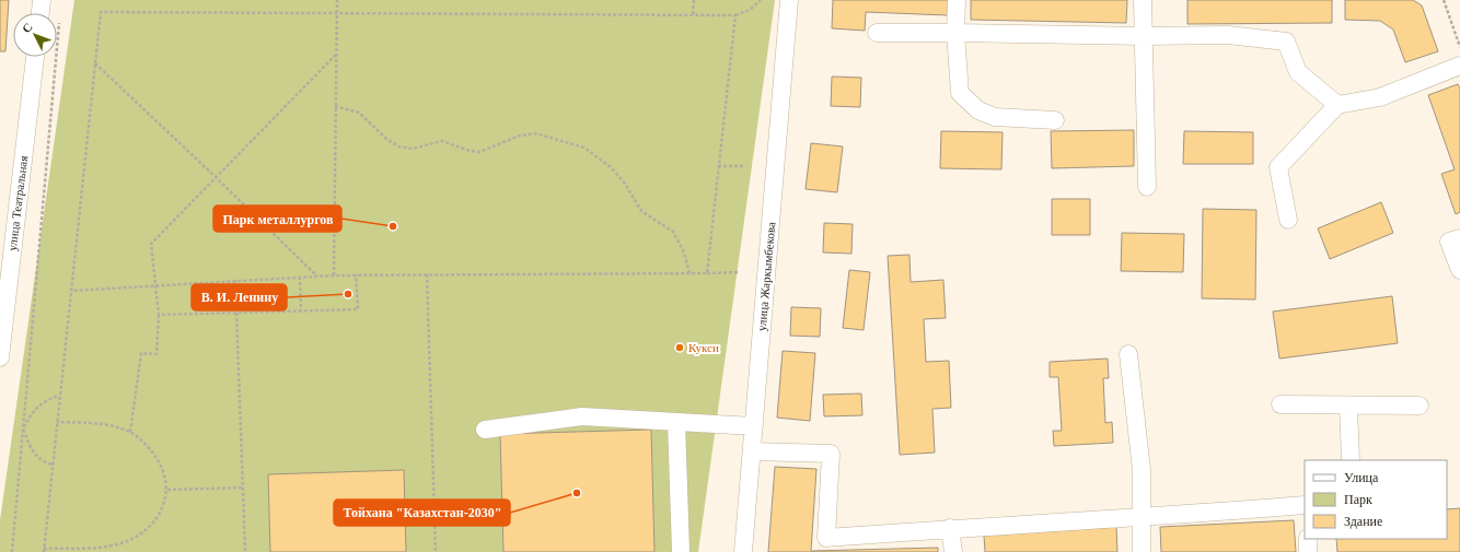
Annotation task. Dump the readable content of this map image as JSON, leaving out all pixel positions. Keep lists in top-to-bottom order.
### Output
{
  "streets": {
    "street": ["улица Театральная", "улица Жаркымбекова"]
  },
  "places": [
    "Парк металлургов",
    "В. И. Ленину",
    "Кукси",
    "Тойхана \"Казахстан-2030\""
  ],
  "legend": ["Улица", "Парк", "Здание"],
  "north": "top left"
}
